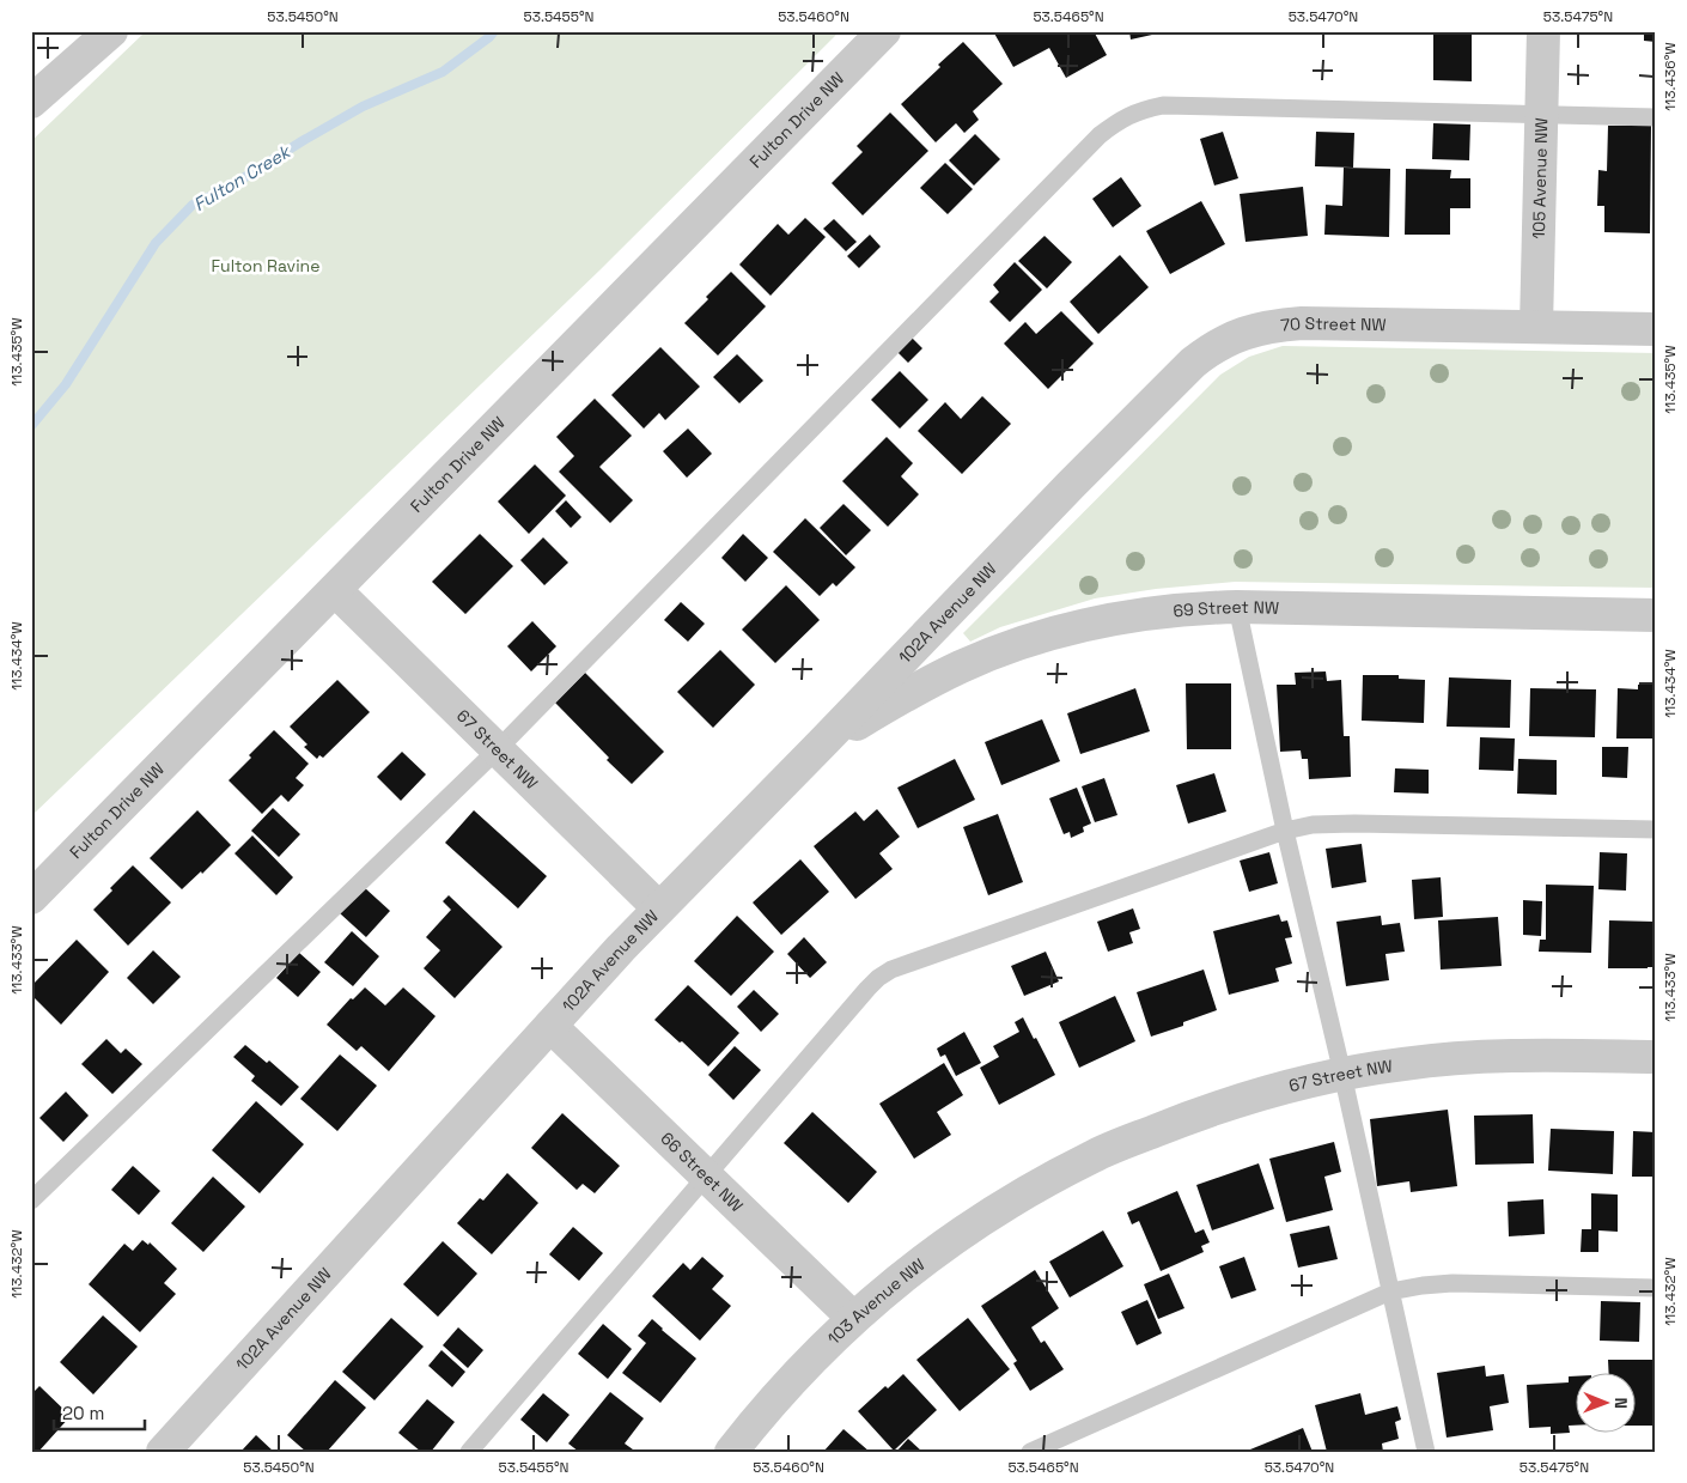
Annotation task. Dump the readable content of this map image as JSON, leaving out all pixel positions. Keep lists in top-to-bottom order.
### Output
{
  "streets": {
    "street": [
      "Fulton Drive NW",
      "105 Avenue NW",
      "70 Street NW",
      "69 Street NW",
      "102A Avenue NW",
      "67 Street NW",
      "66 Street NW",
      "103 Avenue NW"
    ]
  },
  "crossings": [
    ["Fulton Drive NW", "67 Street NW"],
    ["105 Avenue NW", "70 Street NW"],
    ["70 Street NW", "102A Avenue NW"],
    ["69 Street NW", "102A Avenue NW"],
    ["102A Avenue NW", "67 Street NW"],
    ["102A Avenue NW", "66 Street NW"],
    ["67 Street NW", "103 Avenue NW"],
    ["66 Street NW", "103 Avenue NW"]
  ],
  "water": ["Fulton Creek"],
  "parks": ["Fulton Ravine"],
  "scale_bar": "20 m",
  "north": "right",
  "coordinates": [
    "53.5450°N",
    "53.5455°N",
    "53.5460°N",
    "53.5465°N",
    "53.5470°N",
    "53.5475°N",
    "113.436°W",
    "113.435°W",
    "113.434°W",
    "113.433°W",
    "113.432°W"
  ]
}
